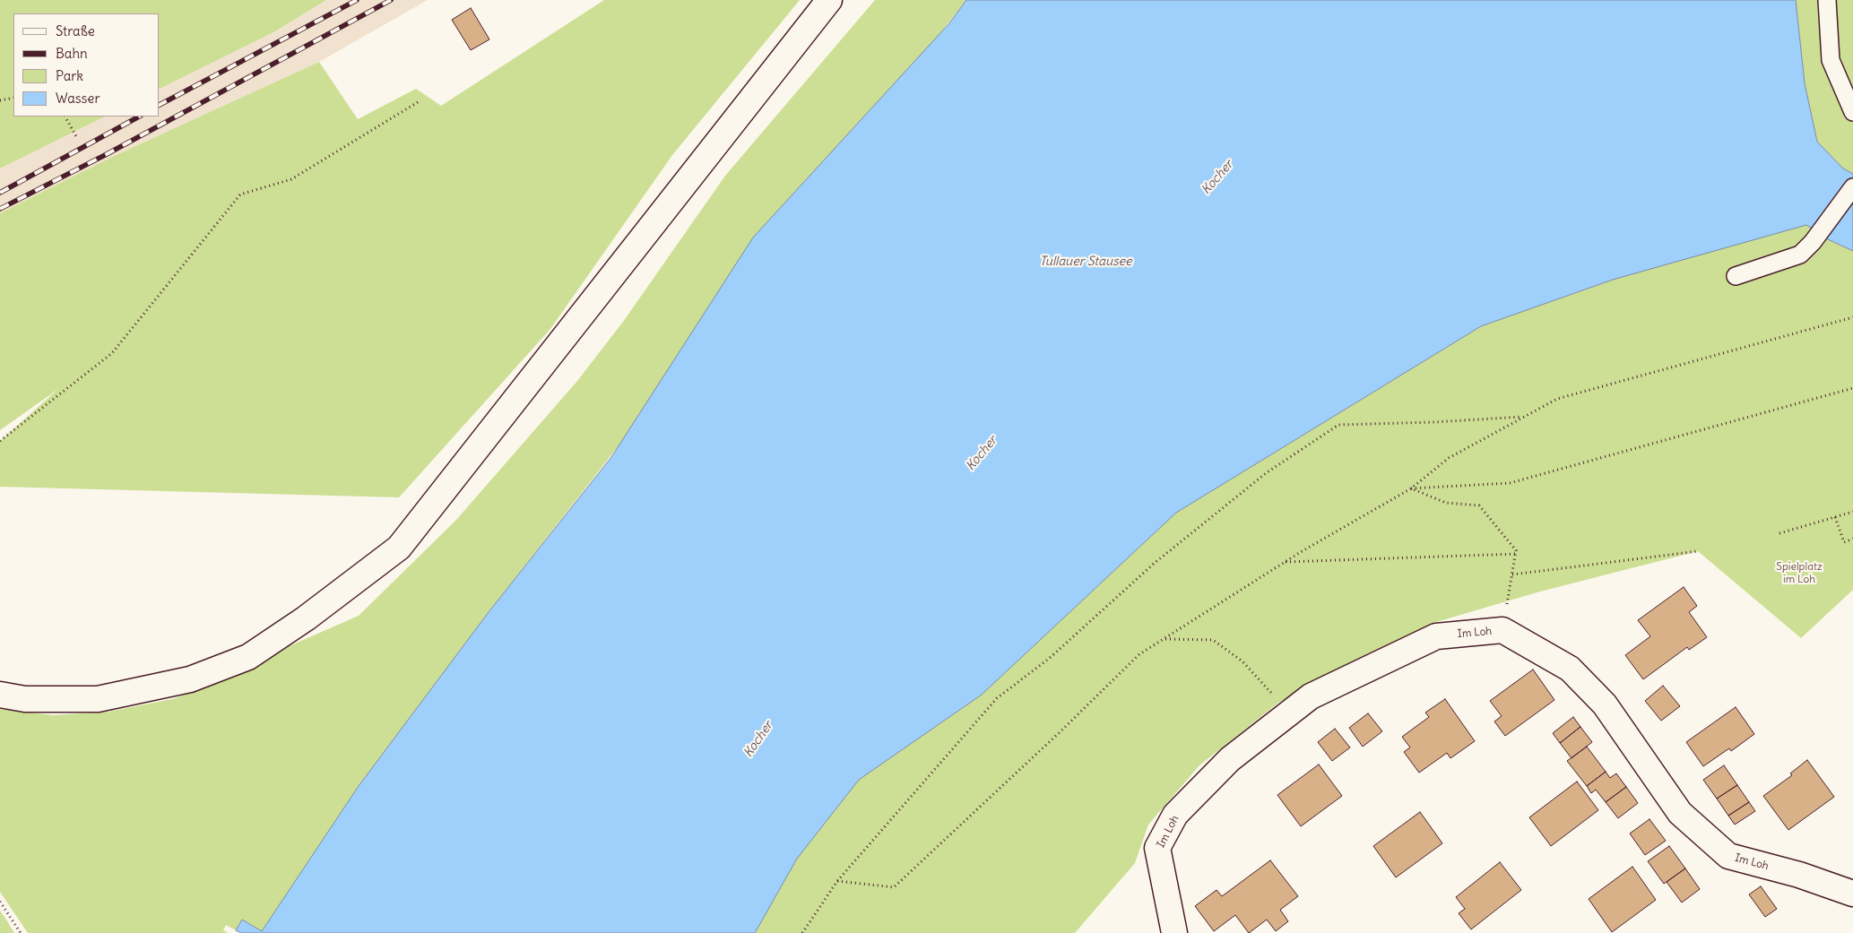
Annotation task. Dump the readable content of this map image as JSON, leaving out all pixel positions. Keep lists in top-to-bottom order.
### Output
{
  "streets": {
    "street": ["Im Loh"]
  },
  "water": ["Kocher", "Tullauer Stausee"],
  "parks": ["Spielplatz im Loh"],
  "legend": [
    "Straße",
    "Bahn",
    "Park",
    "Wasser"
  ]
}
